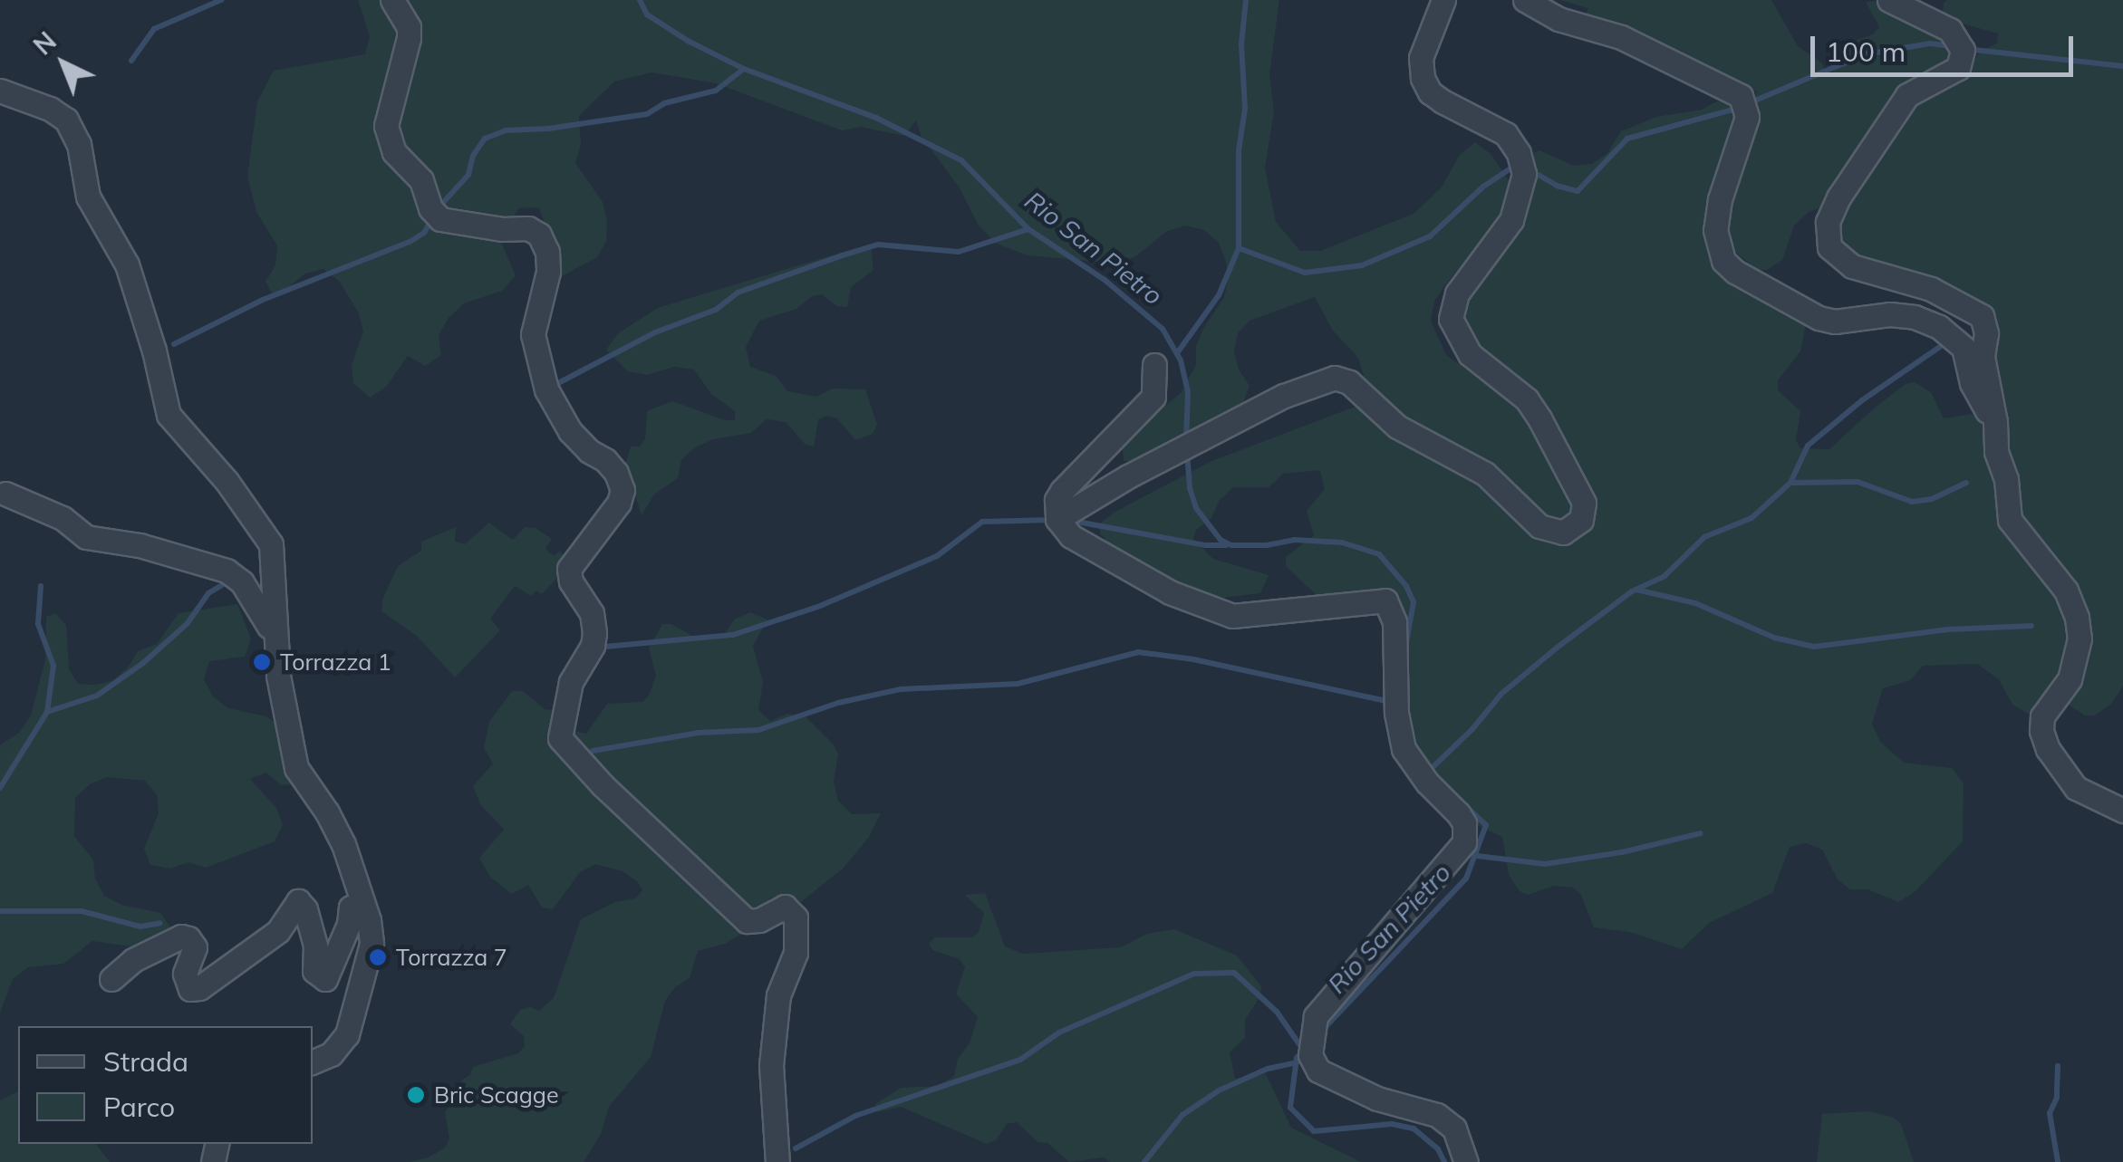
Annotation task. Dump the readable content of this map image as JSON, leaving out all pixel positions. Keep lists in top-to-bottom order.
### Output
{
  "water": ["Rio San Pietro"],
  "places": ["Torrazza 1", "Torrazza 7", "Bric Scagge"],
  "legend": ["Strada", "Parco"],
  "scale_bar": "100 m",
  "north": "top left"
}
